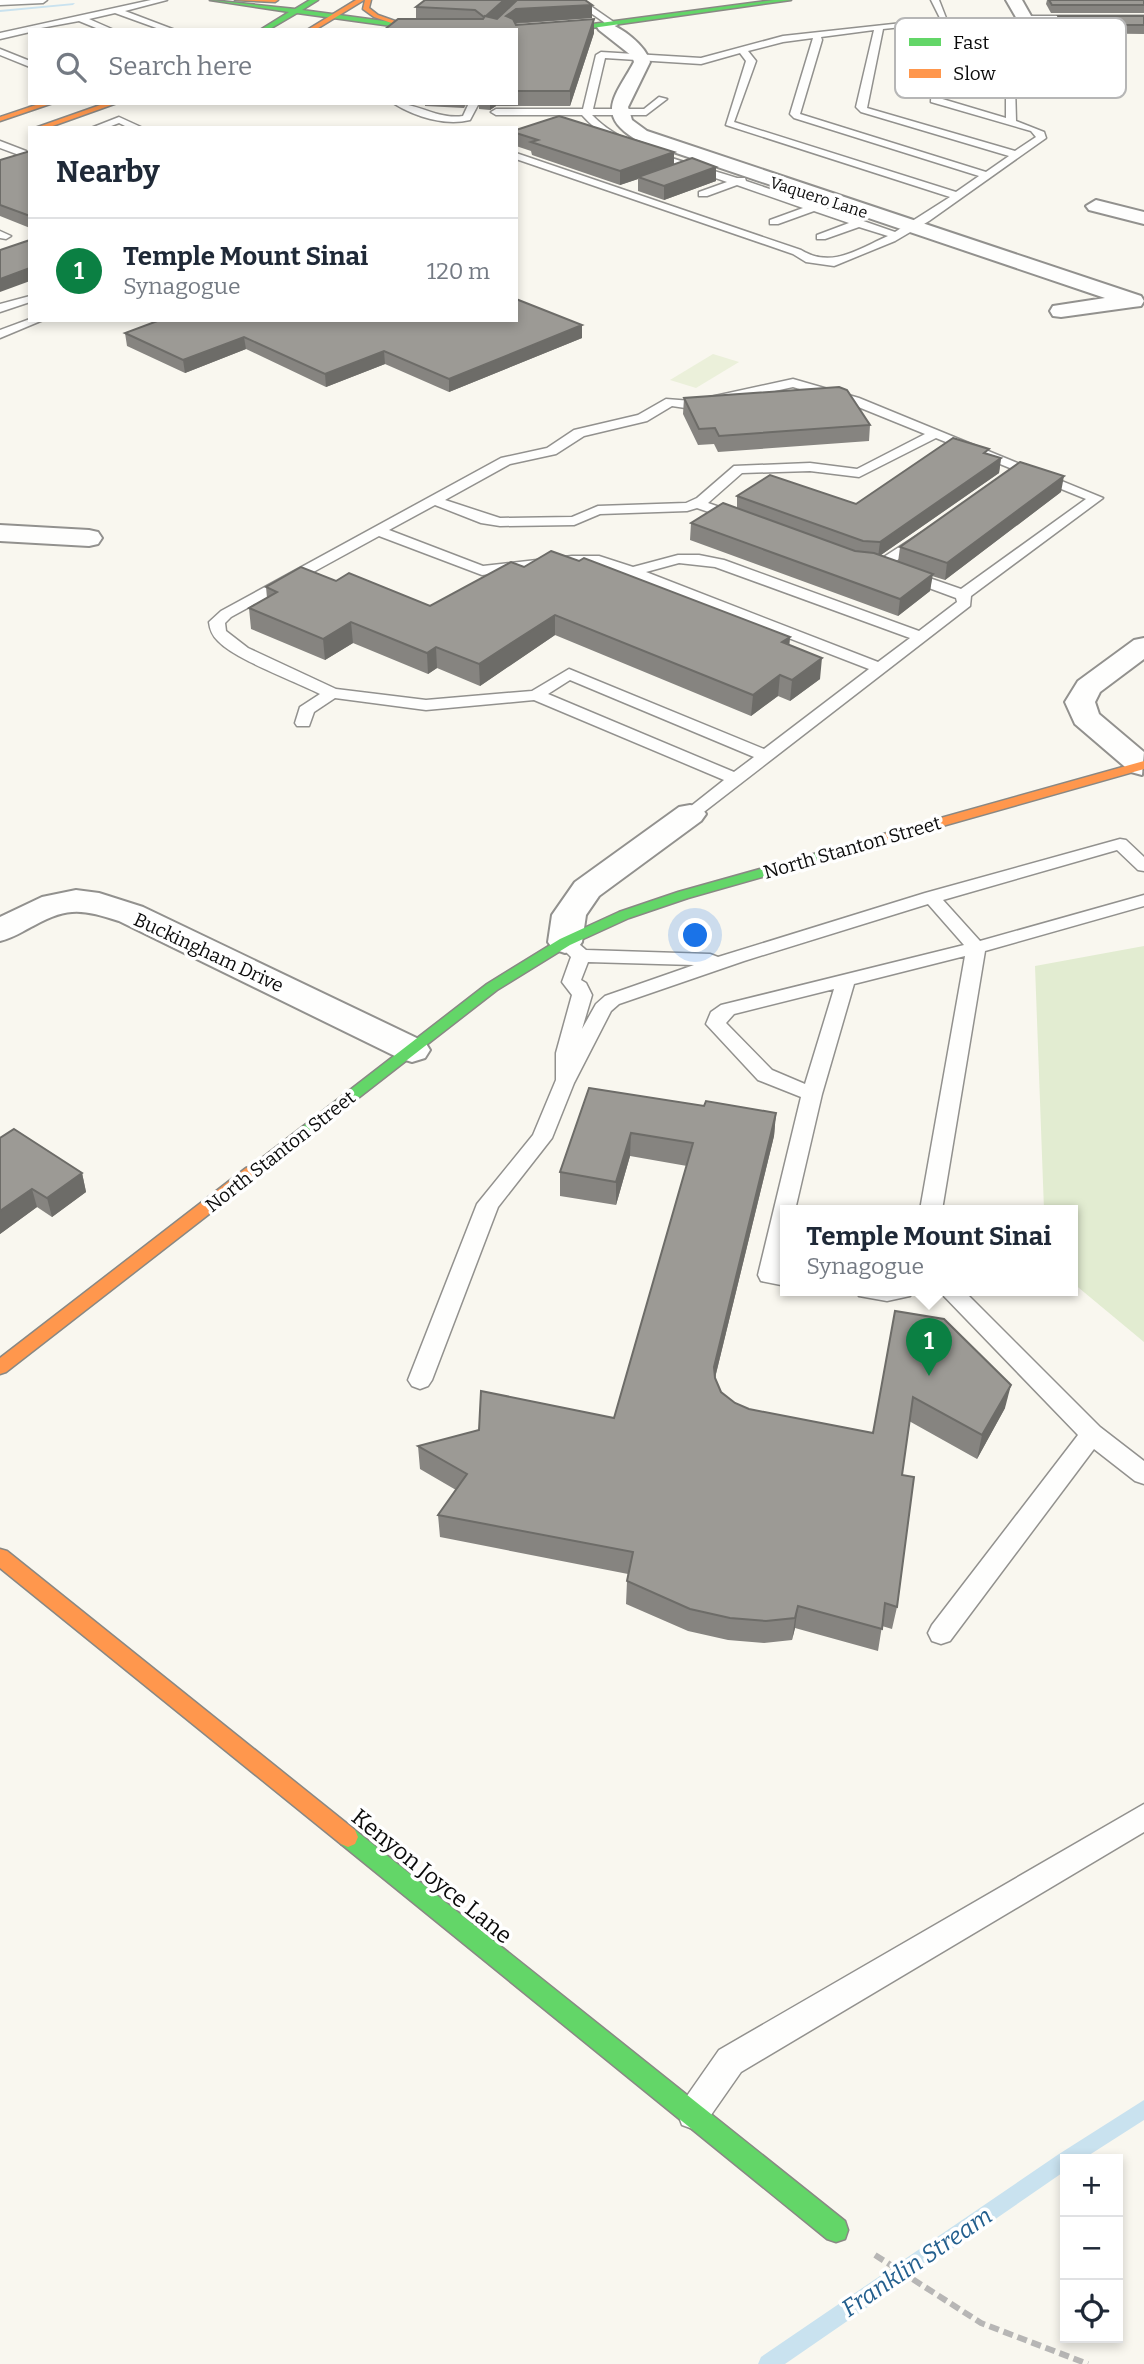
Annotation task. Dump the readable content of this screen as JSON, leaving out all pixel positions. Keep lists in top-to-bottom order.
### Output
{
  "streets": {
    "street": [
      "Vaquero Lane",
      "North Stanton Street",
      "Buckingham Drive",
      "Kenyon Joyce Lane"
    ]
  },
  "crossings": [
    ["North Stanton Street", "Buckingham Drive"]
  ],
  "water": ["Franklin Stream"],
  "legend": ["Fast", "Slow"],
  "page": {
    "search": "Search here",
    "heading": "Nearby",
    "list": [
      {
        "mark": "1",
        "name": "Temple Mount Sinai",
        "note": "Synagogue",
        "value": "120 m"
      }
    ],
    "popup": ["Temple Mount Sinai", "Synagogue"],
    "pins": "1",
    "map_buttons": ["+", "−"]
  }
}
